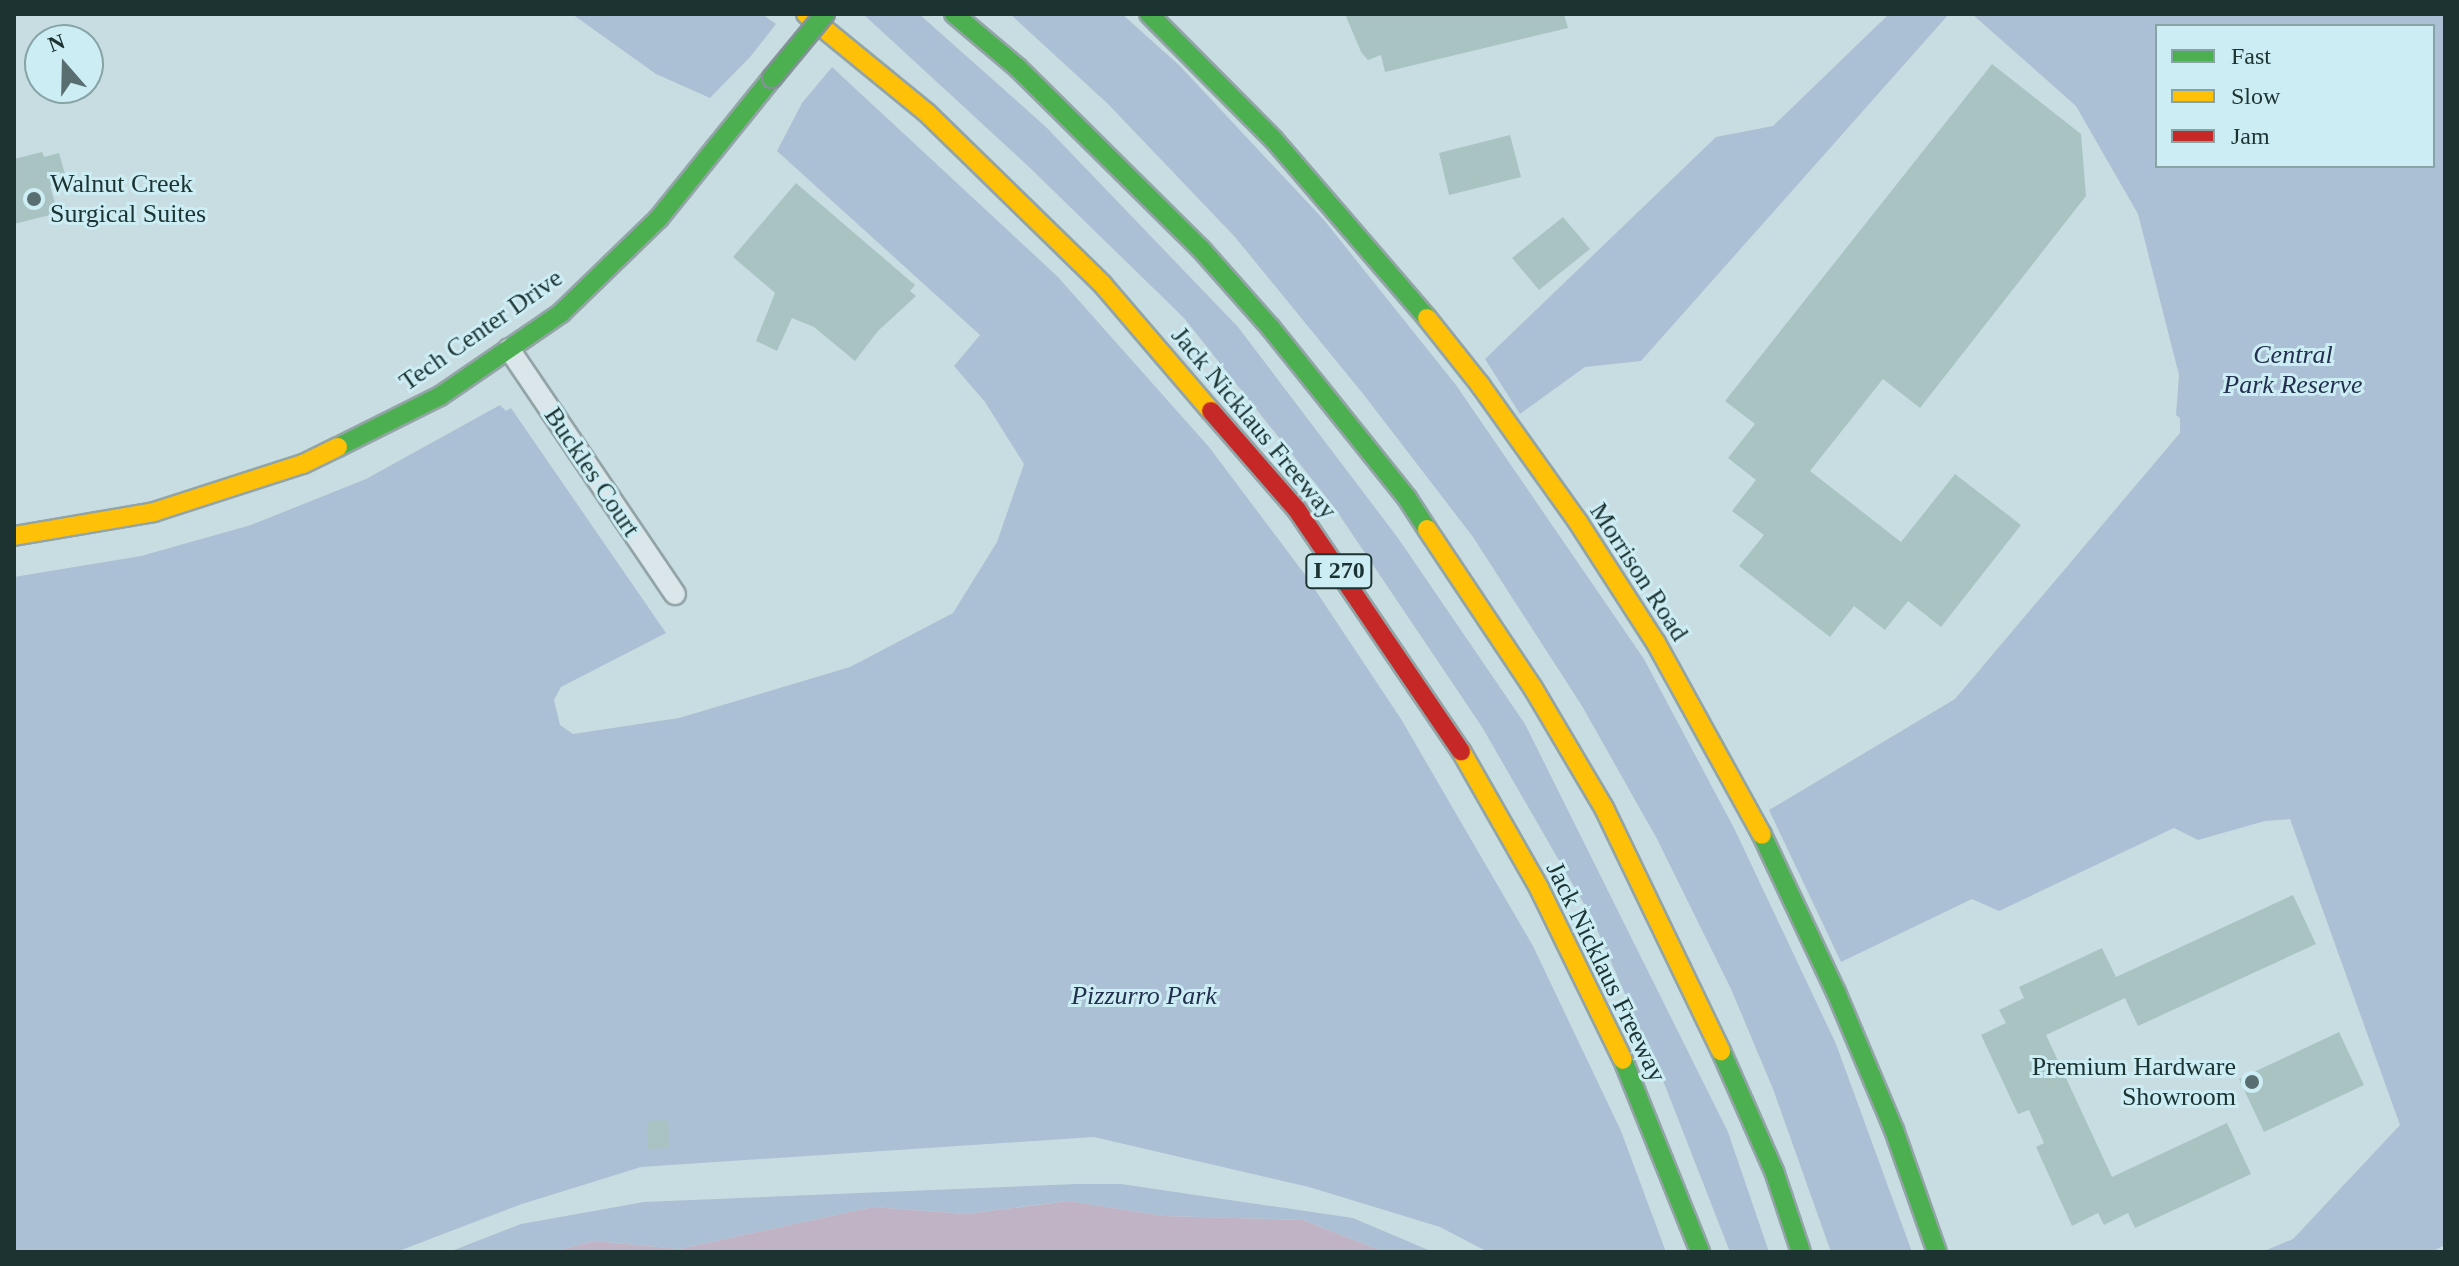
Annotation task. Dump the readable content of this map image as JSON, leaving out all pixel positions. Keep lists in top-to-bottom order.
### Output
{
  "streets": {
    "main road": [
      "Tech Center Drive",
      "Jack Nicklaus Freeway",
      "I 270",
      "Morrison Road"
    ],
    "street": ["Buckles Court"]
  },
  "crossings": [
    ["Tech Center Drive", "Buckles Court"]
  ],
  "parks": ["Central Park Reserve", "Pizzurro Park"],
  "places": ["Walnut Creek Surgical Suites", "Premium Hardware Showroom"],
  "legend": ["Fast", "Slow", "Jam"],
  "north": "top"
}
